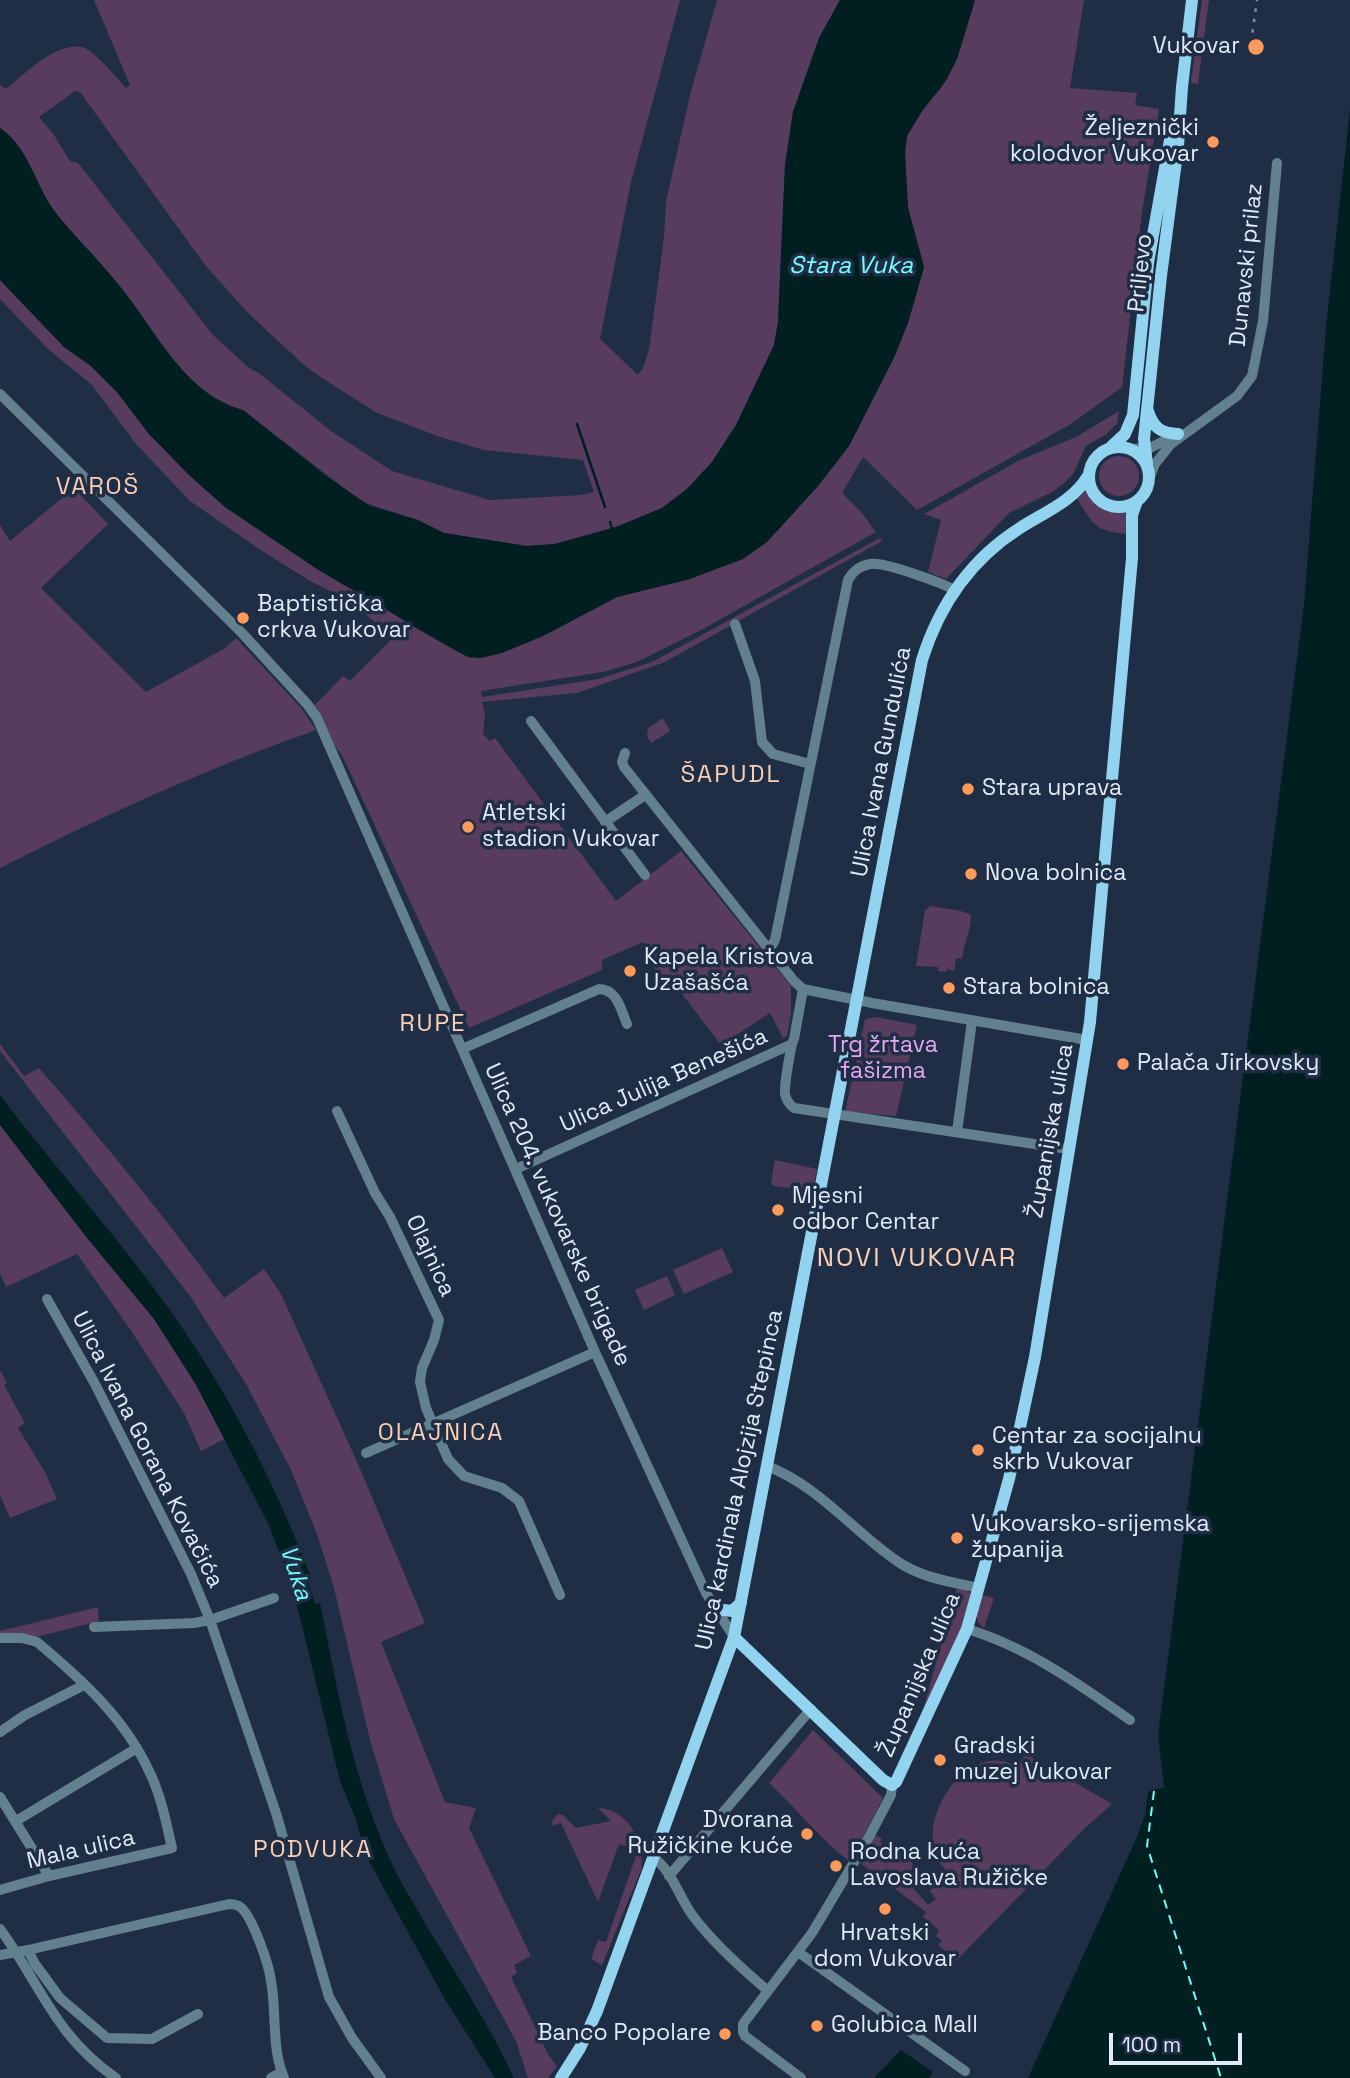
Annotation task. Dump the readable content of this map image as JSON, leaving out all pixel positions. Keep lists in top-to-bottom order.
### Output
{
  "streets": {
    "main road": [
      "Priljevo",
      "Ulica Ivana Gundulića",
      "Županijska ulica",
      "Ulica kardinala Alojzija Stepinca"
    ],
    "street": [
      "Dunavski prilaz",
      "Ulica Julija Benešića",
      "Ulica 204. vukovarske brigade",
      "Olajnica",
      "Ulica Ivana Gorana Kovačića",
      "Mala ulica"
    ]
  },
  "crossings": [
    ["Dunavski prilaz", "Priljevo"],
    ["Dunavski prilaz", "Ulica Ivana Gundulića"],
    ["Dunavski prilaz", "Županijska ulica"],
    ["Priljevo", "Ulica Ivana Gundulića"],
    ["Priljevo", "Županijska ulica"],
    ["Ulica Ivana Gundulića", "Županijska ulica"],
    ["Ulica Julija Benešića", "Ulica 204. vukovarske brigade"],
    ["Ulica 204. vukovarske brigade", "Ulica kardinala Alojzija Stepinca"]
  ],
  "districts": [
    "VAROŠ",
    "ŠAPUDL",
    "RUPE",
    "NOVI VUKOVAR",
    "OLAJNICA",
    "PODVUKA"
  ],
  "water": ["Stara Vuka", "Vuka"],
  "parks": ["Trg žrtava fašizma"],
  "places": [
    "Vukovar",
    "Željeznički kolodvor Vukovar",
    "Baptistička crkva Vukovar",
    "Stara uprava",
    "Atletski stadion Vukovar",
    "Nova bolnica",
    "Kapela Kristova Uzašašća",
    "Stara bolnica",
    "Palača Jirkovsky",
    "Mjesni odbor Centar",
    "Centar za socijalnu skrb Vukovar",
    "Vukovarsko-srijemska županija",
    "Gradski muzej Vukovar",
    "Dvorana Ružičkine kuće",
    "Rodna kuća Lavoslava Ružičke",
    "Hrvatski dom Vukovar",
    "Golubica Mall",
    "Banco Popolare"
  ],
  "scale_bar": "100 m"
}
